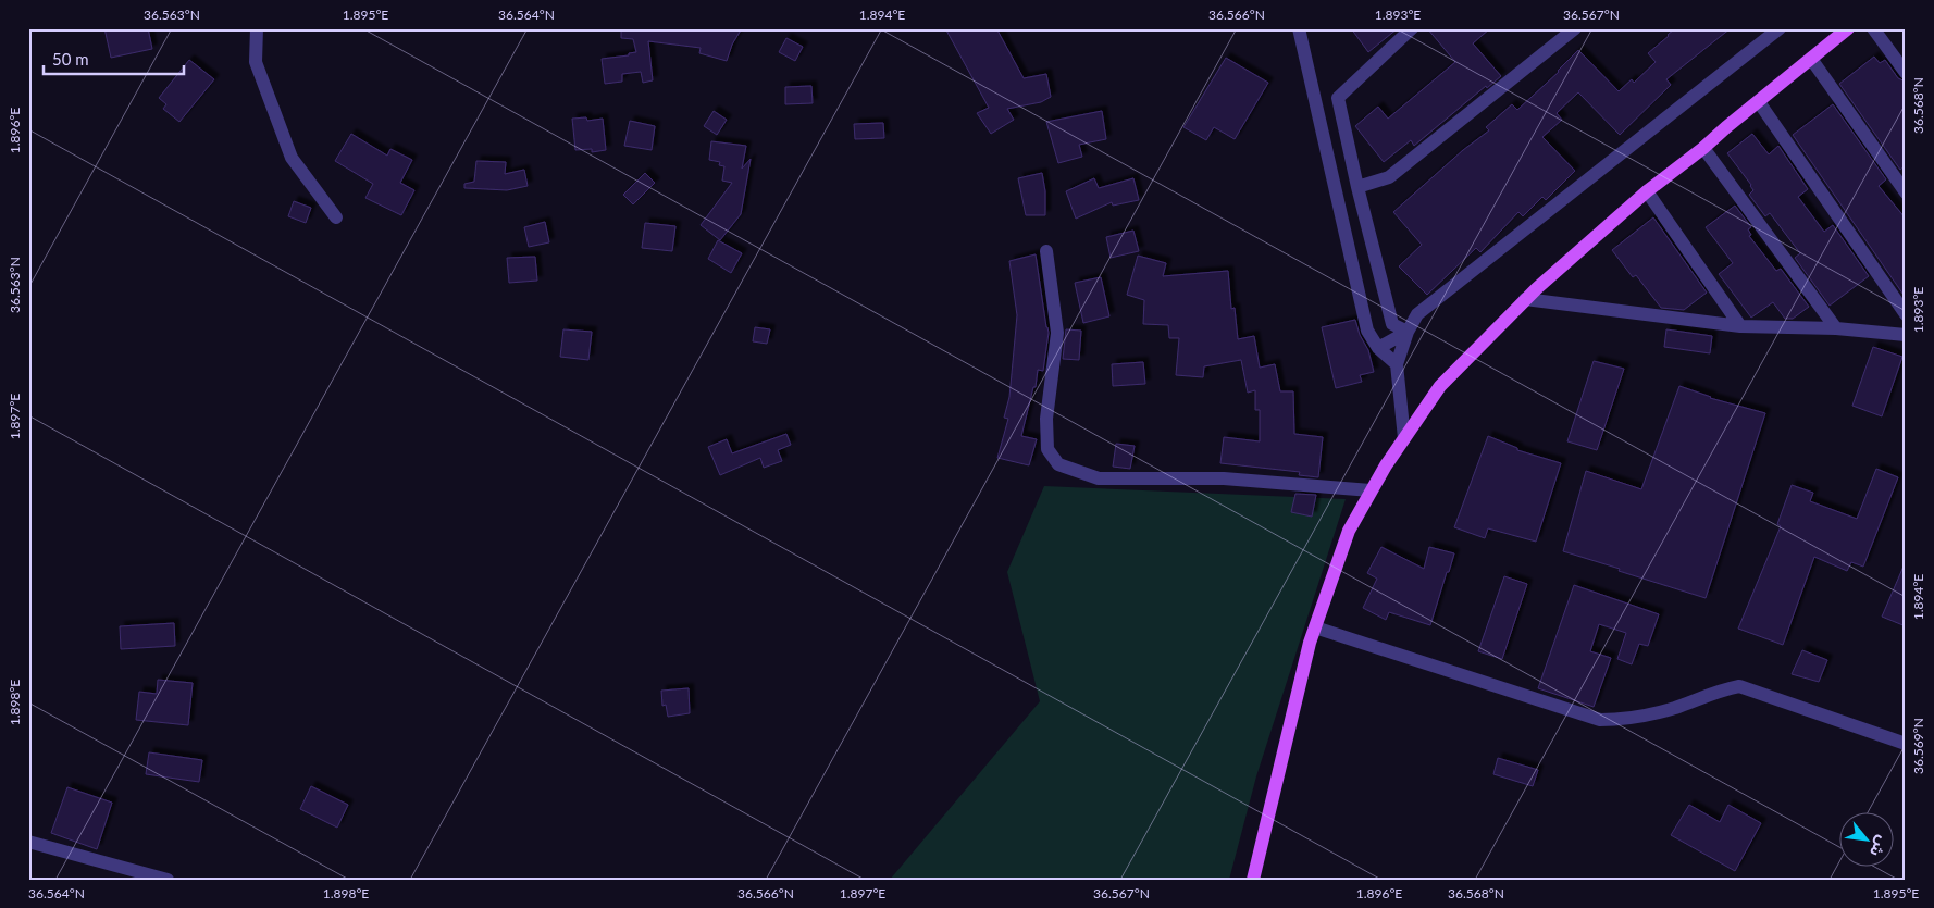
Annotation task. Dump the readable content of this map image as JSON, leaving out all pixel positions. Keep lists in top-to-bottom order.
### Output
{
  "scale_bar": "50 m",
  "north": "bottom right",
  "coordinates": [
    "36.563°N",
    "1.895°E",
    "36.564°N",
    "1.894°E",
    "36.566°N",
    "1.893°E",
    "36.567°N",
    "36.568°N",
    "1.896°E",
    "1.897°E",
    "1.898°E",
    "36.569°N"
  ]
}
